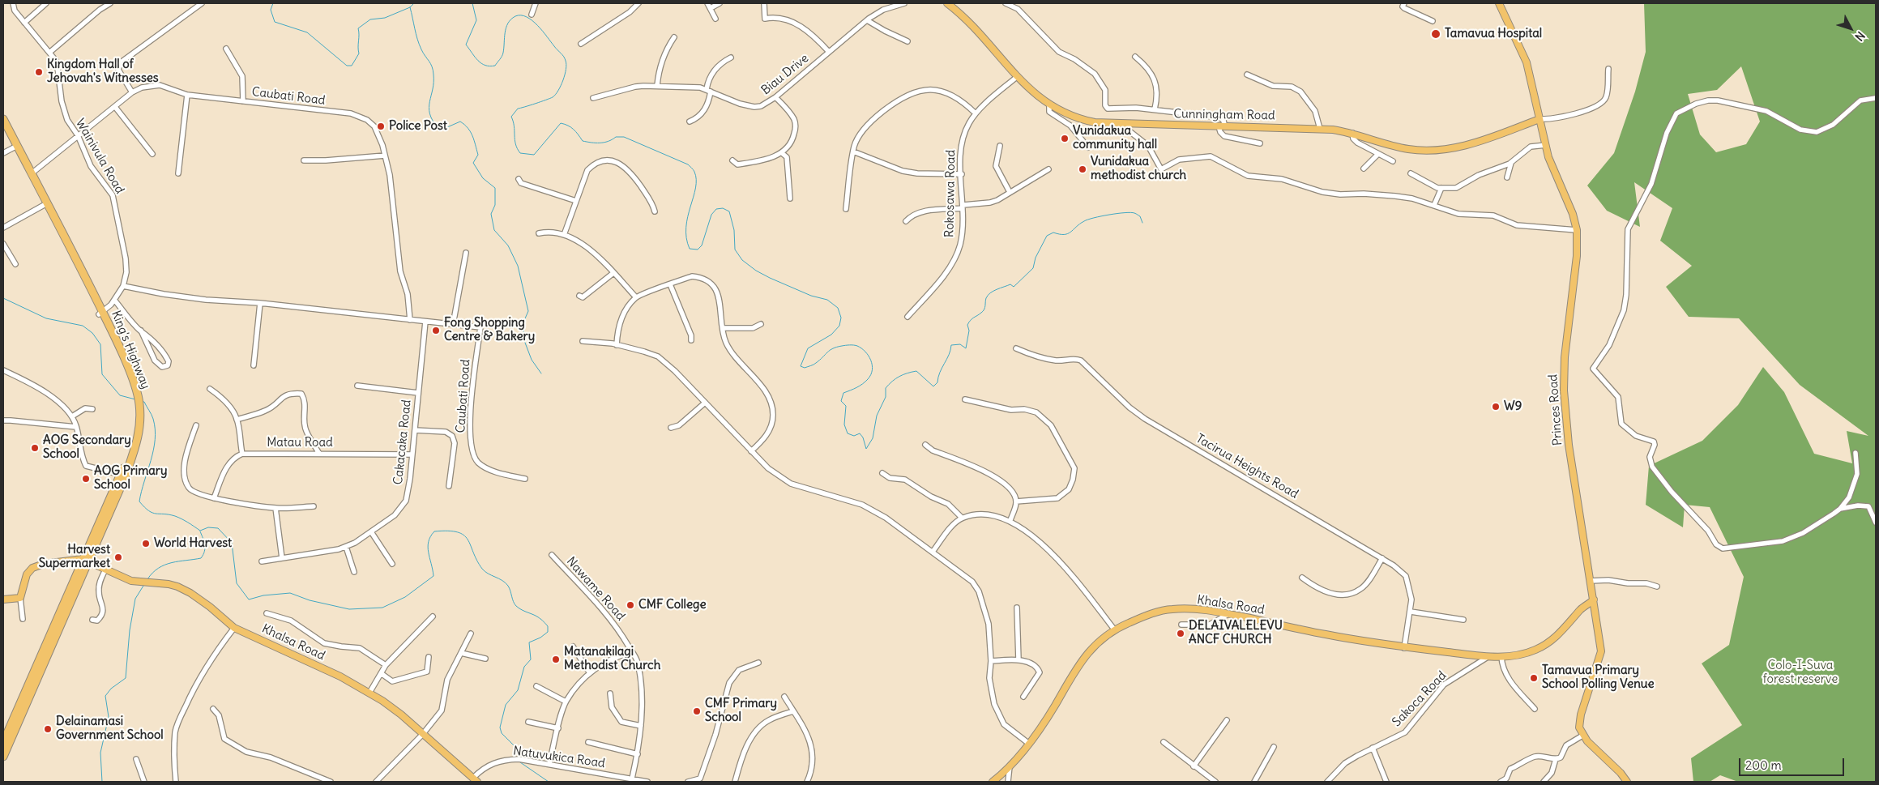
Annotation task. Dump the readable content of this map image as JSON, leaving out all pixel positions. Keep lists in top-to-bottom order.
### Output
{
  "streets": {
    "highway": ["King's Highway"],
    "main road": ["Cunningham Road", "Princes Road", "Khalsa Road"],
    "street": [
      "Biau Drive",
      "Caubati Road",
      "Wainivula Road",
      "Rokosawa Road",
      "Cakacaka Road",
      "Matau Road",
      "Tacirua Heights Road",
      "Nawame Road",
      "Sakoca Road",
      "Natuvukica Road"
    ]
  },
  "crossings": [
    ["Caubati Road", "Wainivula Road"],
    ["Caubati Road", "King's Highway"],
    ["Caubati Road", "Cakacaka Road"],
    ["Cunningham Road", "Rokosawa Road"],
    ["Cunningham Road", "Princes Road"],
    ["King's Highway", "Khalsa Road"],
    ["Princes Road", "Khalsa Road"],
    ["Cakacaka Road", "Matau Road"],
    ["Tacirua Heights Road", "Khalsa Road"],
    ["Nawame Road", "Natuvukica Road"],
    ["Khalsa Road", "Sakoca Road"],
    ["Khalsa Road", "Natuvukica Road"]
  ],
  "parks": ["Colo-I-Suva forest reserve"],
  "places": [
    "Tamavua Hospital",
    "Kingdom Hall of Jehovah's Witnesses",
    "Police Post",
    "Vunidakua community hall",
    "Vunidakua methodist church",
    "Fong Shopping Centre & Bakery",
    "W9",
    "AOG Secondary School",
    "AOG Primary School",
    "World Harvest",
    "Harvest Supermarket",
    "CMF College",
    "DELAIVALELEVU ANCF CHURCH",
    "Matanakilagi Methodist Church",
    "Tamavua Primary School Polling Venue",
    "CMF Primary School",
    "Delainamasi Government School"
  ],
  "scale_bar": "200 m",
  "north": "bottom right"
}
